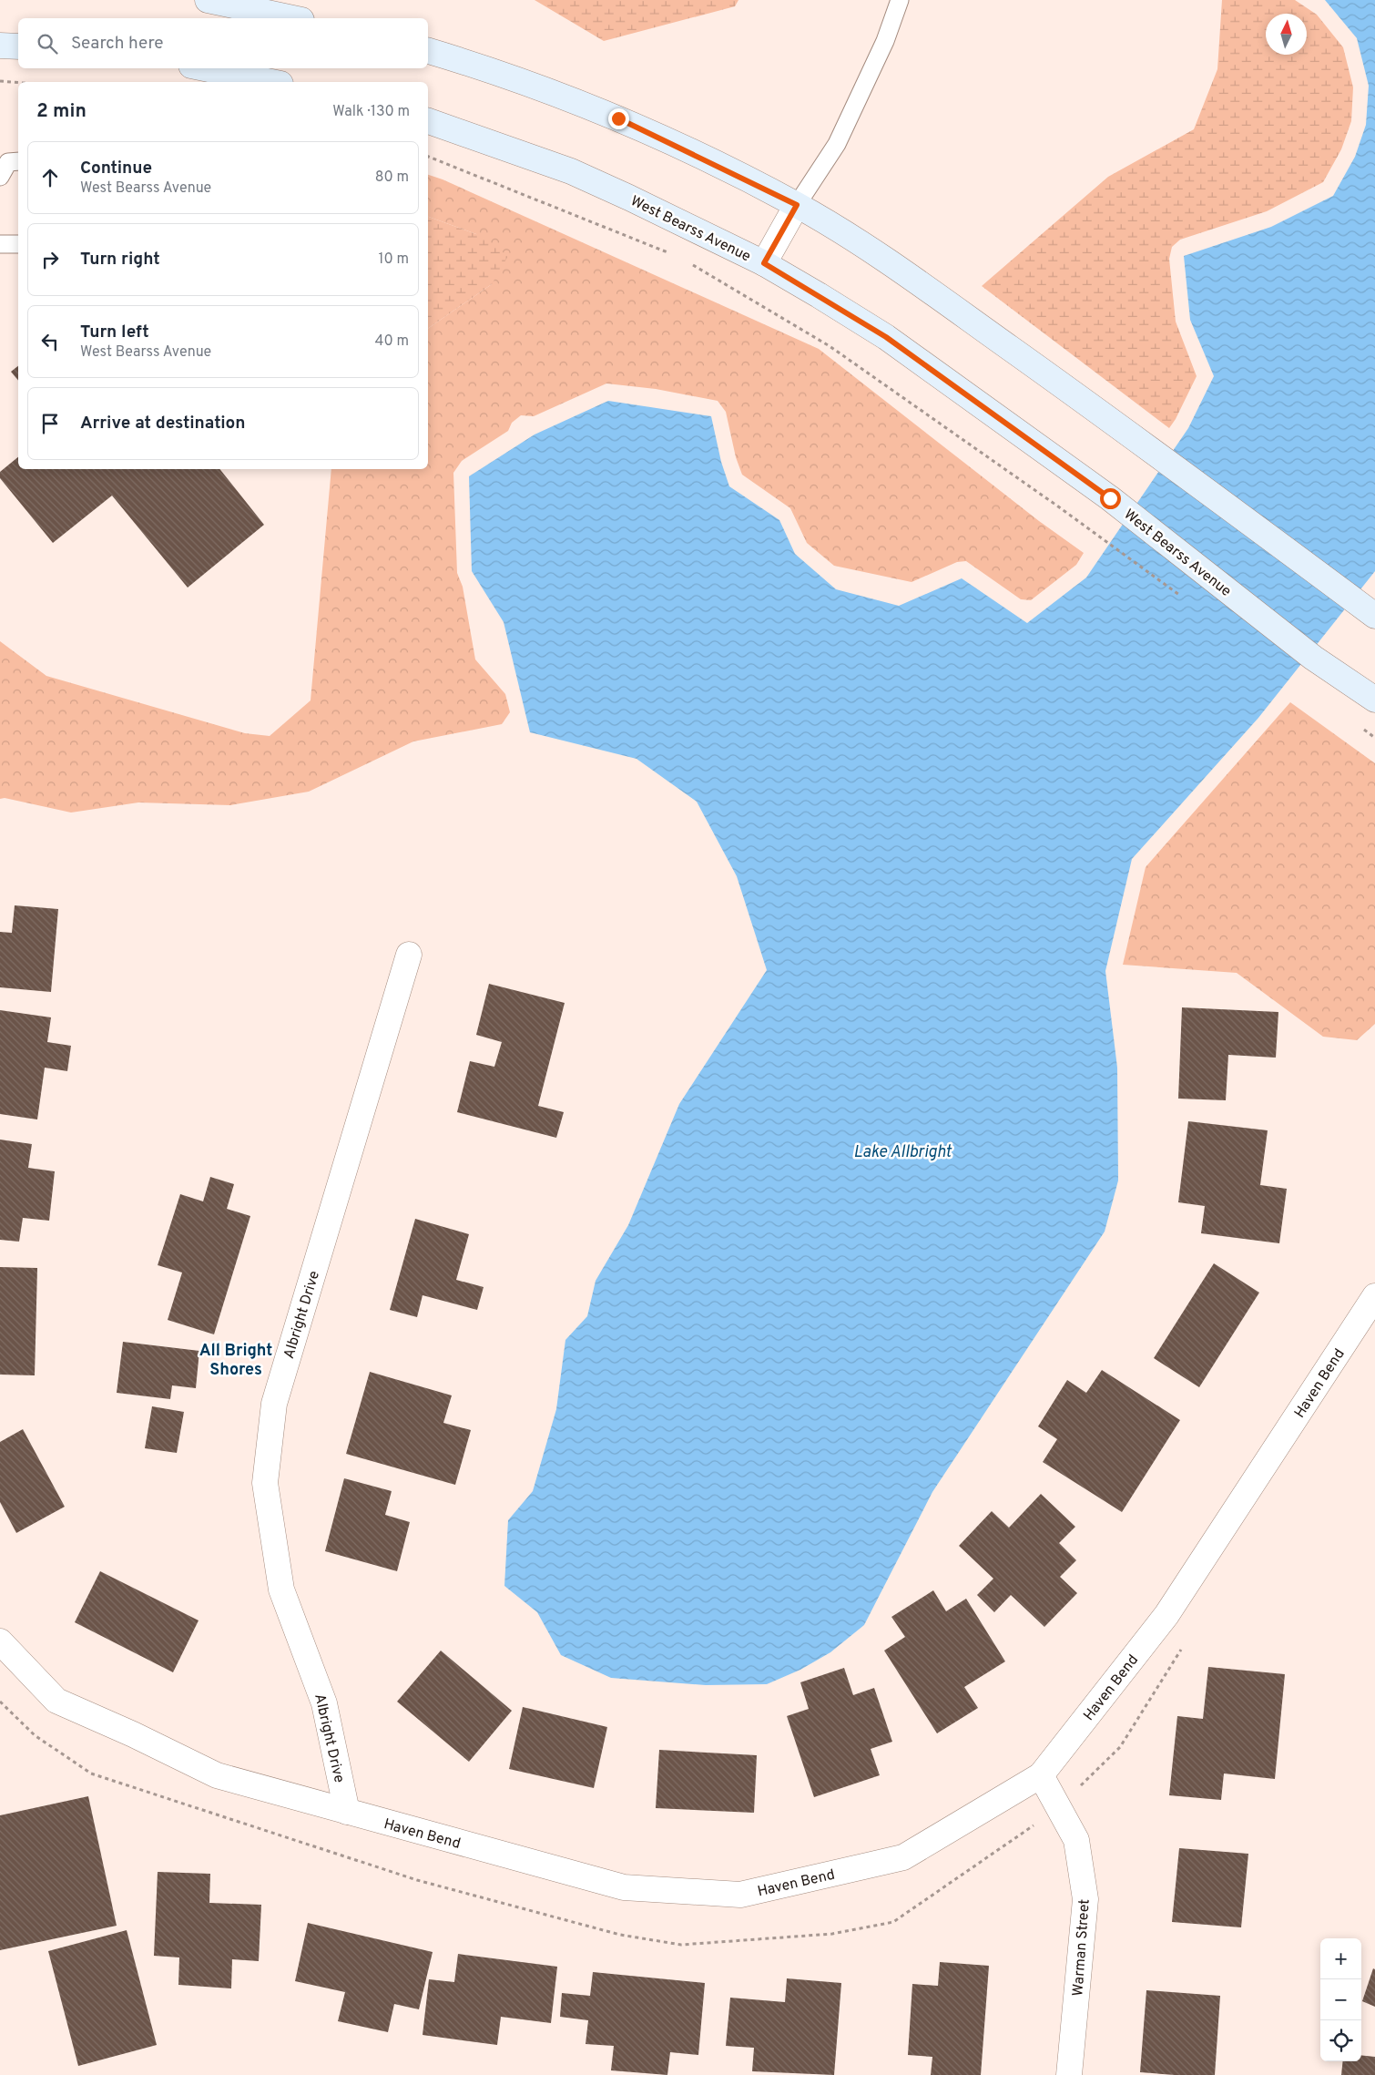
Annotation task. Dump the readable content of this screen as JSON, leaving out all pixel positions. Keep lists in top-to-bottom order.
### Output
{
  "streets": {
    "main road": ["West Bearss Avenue"],
    "street": ["Albright Drive", "Haven Bend", "Warman Street"]
  },
  "crossings": [
    ["Albright Drive", "Haven Bend"],
    ["Haven Bend", "Warman Street"]
  ],
  "districts": ["All Bright Shores"],
  "water": ["Lake Allbright"],
  "north": "top",
  "page": {
    "search": "Search here",
    "heading": ["2 min", "Walk · 130 m"],
    "list": [
      ["Continue", "West Bearss Avenue", "80 m"],
      ["Turn right", "10 m"],
      ["Turn left", "West Bearss Avenue", "40 m"],
      "Arrive at destination"
    ],
    "map_buttons": ["+", "−"]
  }
}
